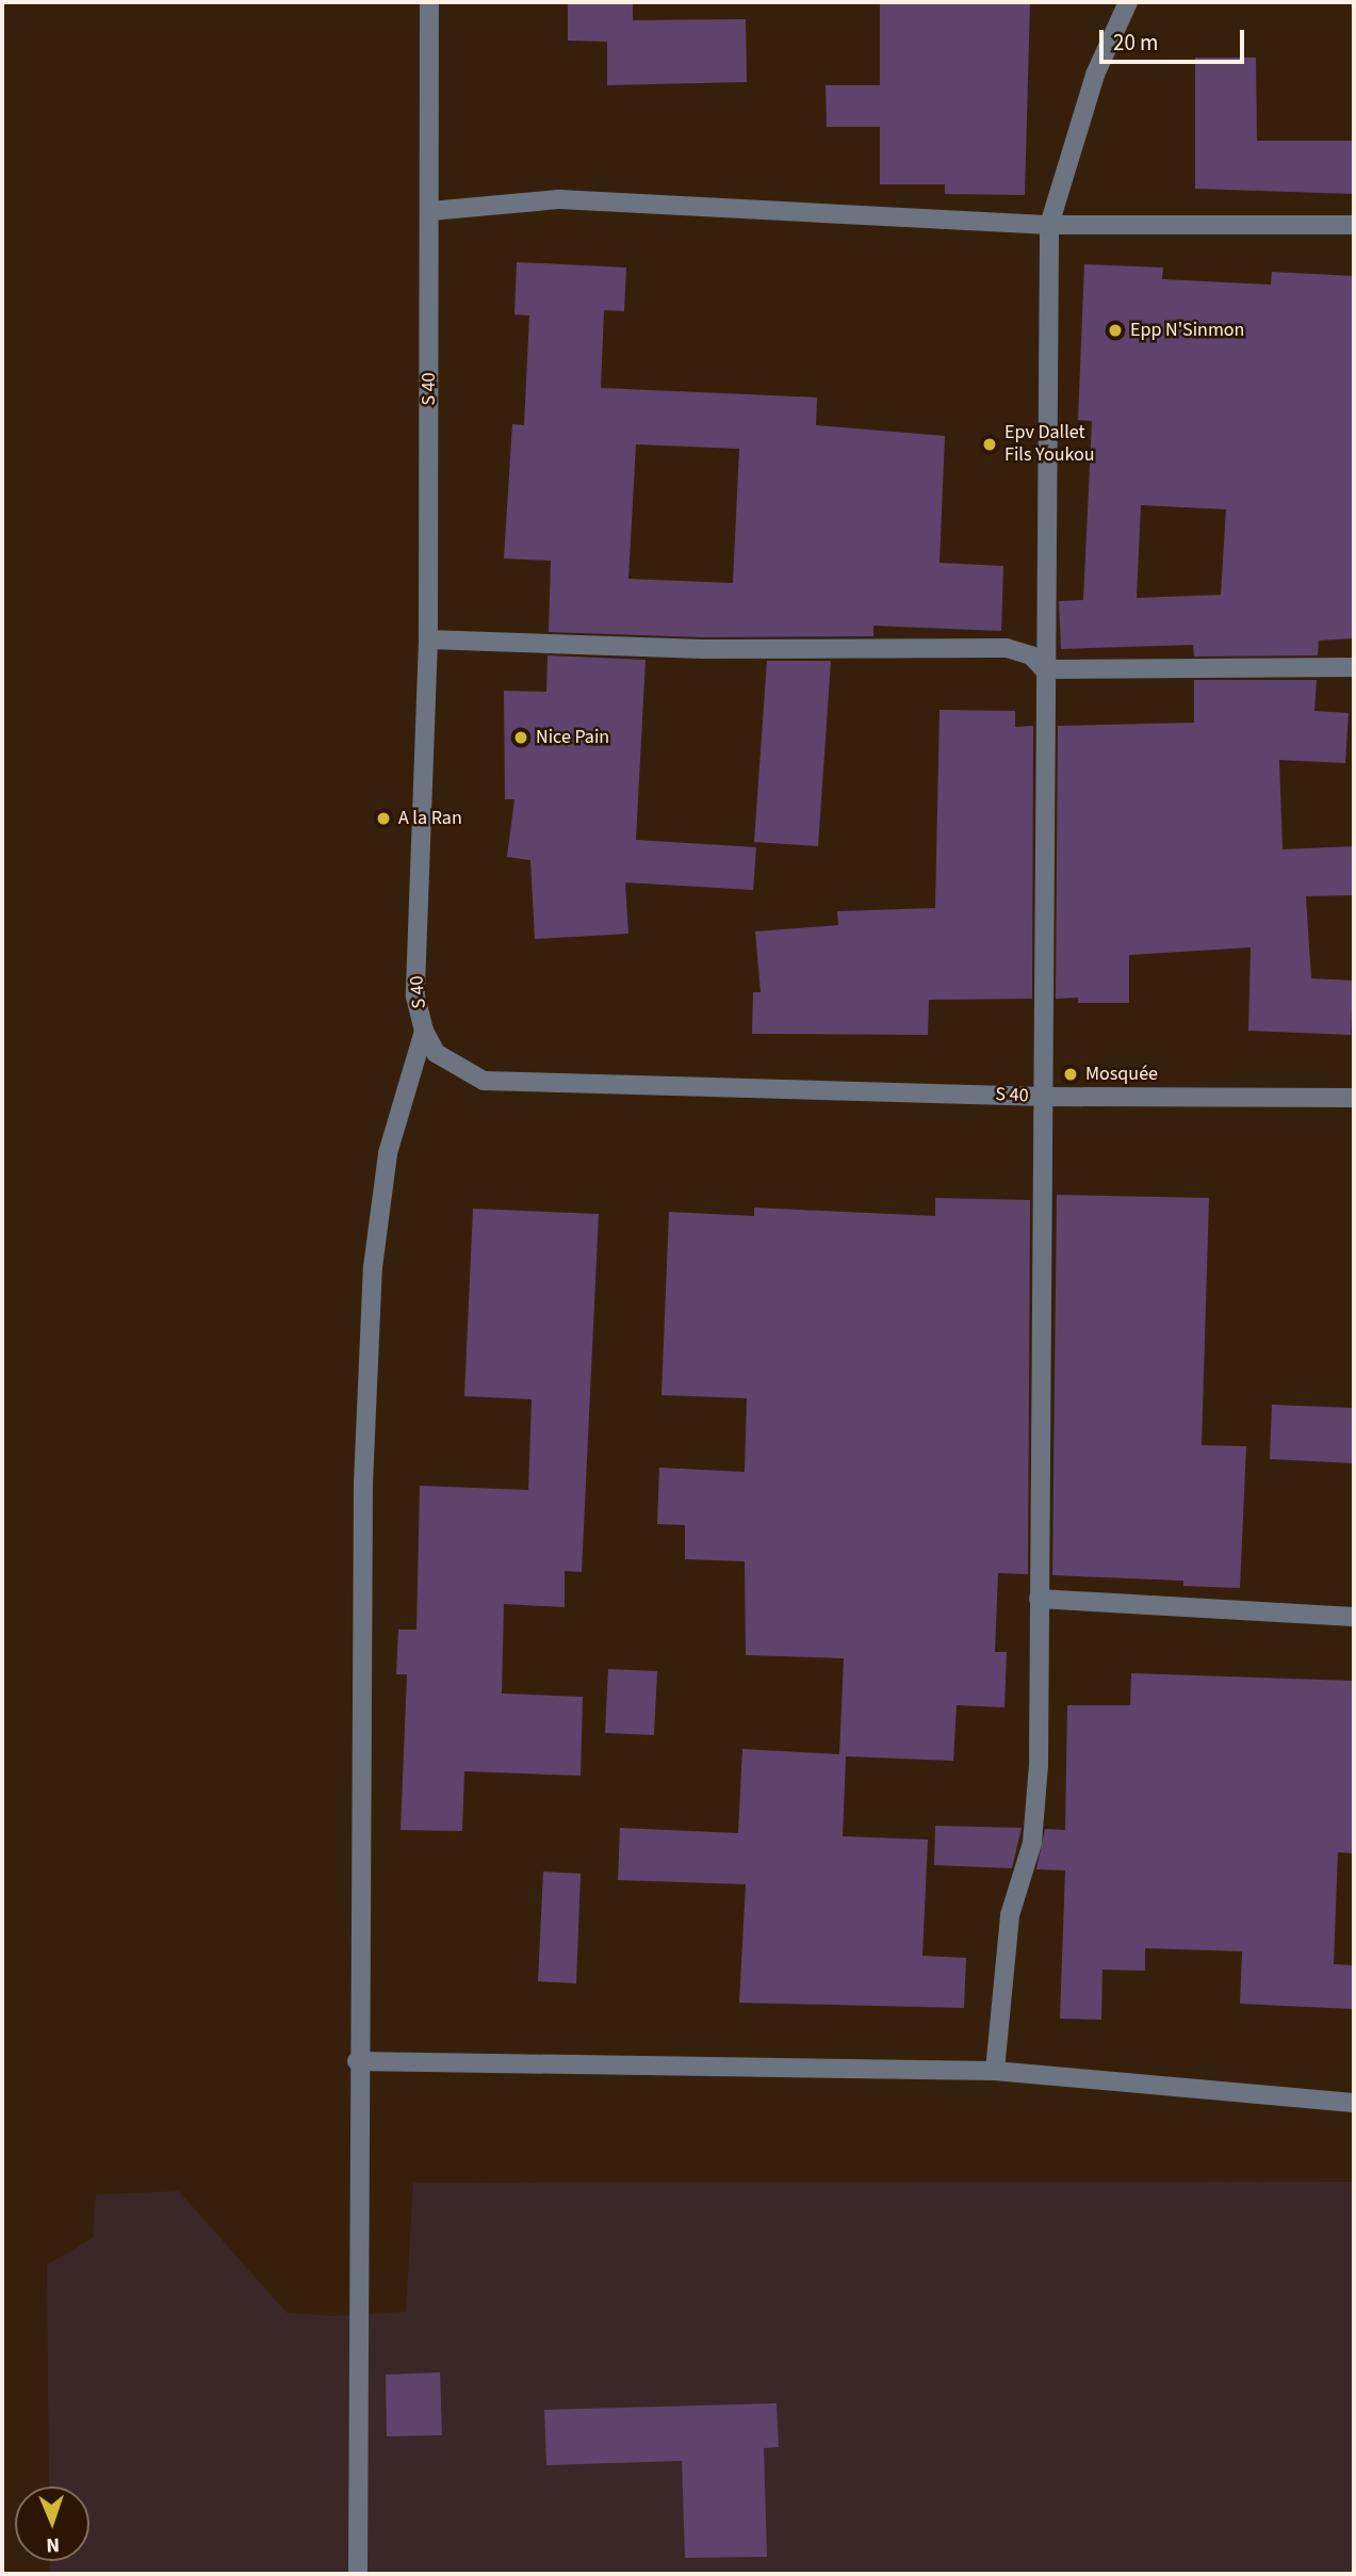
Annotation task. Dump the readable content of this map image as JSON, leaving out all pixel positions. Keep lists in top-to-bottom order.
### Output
{
  "streets": {
    "street": ["S 40"]
  },
  "places": [
    "Epp N'Sinmon",
    "Epv Dallet Fils Youkou",
    "Nice Pain",
    "A la Ran",
    "Mosquée"
  ],
  "scale_bar": "20 m",
  "north": "bottom"
}
